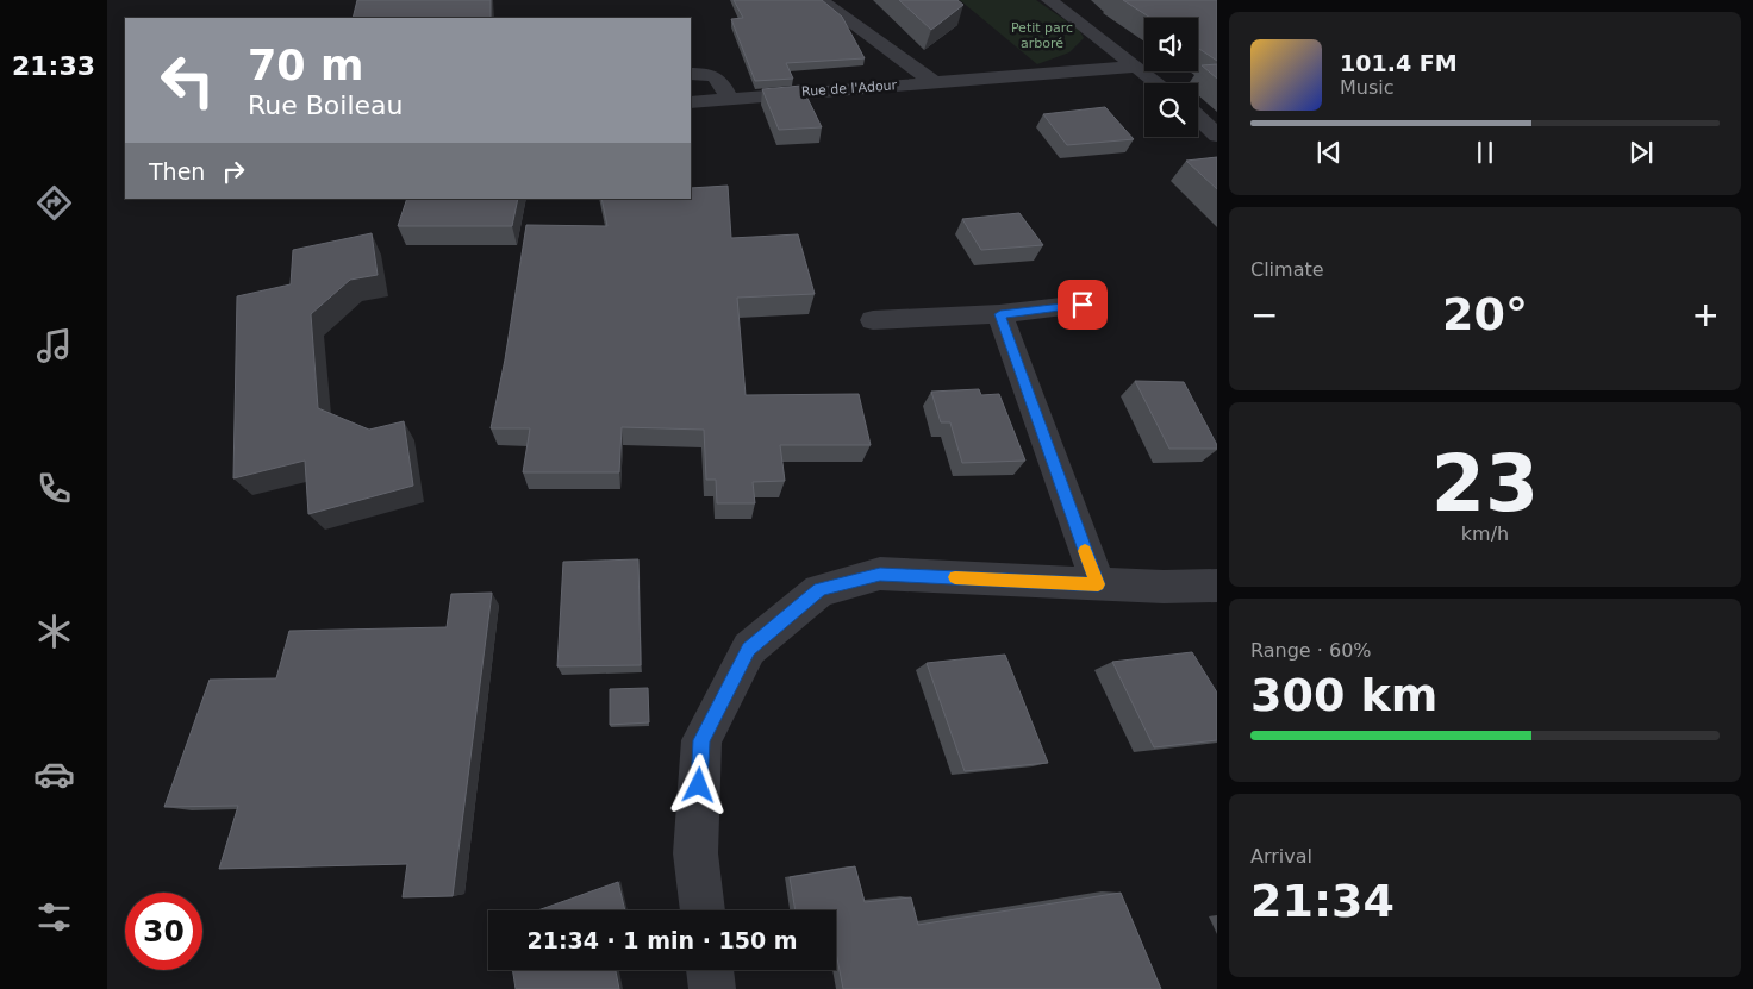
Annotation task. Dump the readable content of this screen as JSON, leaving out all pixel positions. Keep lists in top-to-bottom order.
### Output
{
  "streets": {
    "street": ["Rue de l'Adour"]
  },
  "parks": ["Petit parc arboré"],
  "page": {
    "tabs": "21:33",
    "turn": ["70 m", "Rue Boileau"],
    "song": ["101.4 FM", "Music"],
    "then": "Then",
    "tile": [
      "Climate",
      ["23", "km/h"],
      ["Range · 60%", "300 km"],
      ["Arrival", "21:34"]
    ],
    "heat": ["−", "20°", "+"],
    "limit": "30",
    "trip": "21:34 · 1 min · 150 m"
  }
}
